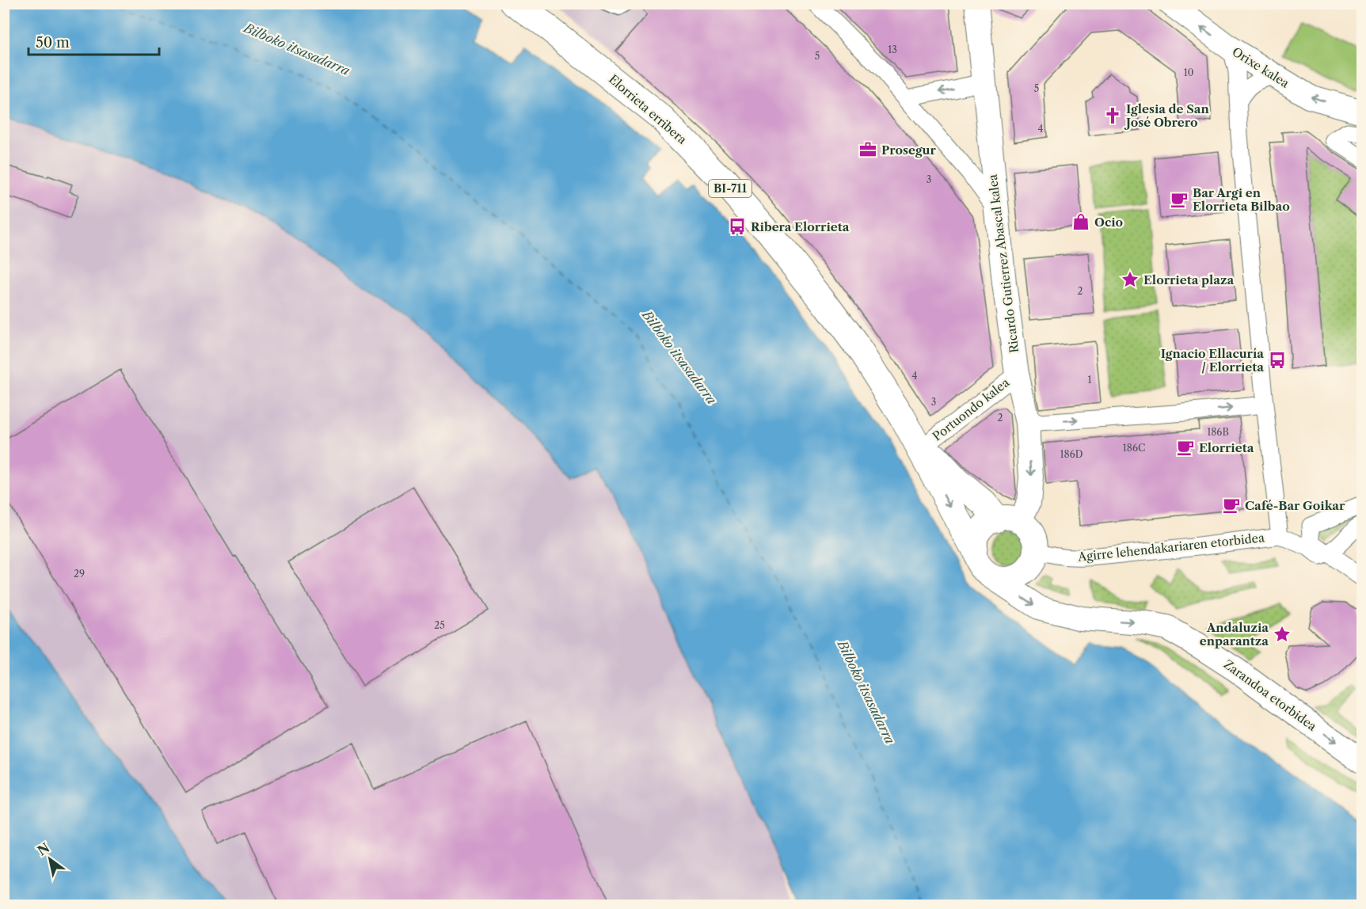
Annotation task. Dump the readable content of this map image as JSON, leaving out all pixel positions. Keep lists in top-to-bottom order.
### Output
{
  "streets": {
    "main road": [
      "Orixe kalea",
      "Elorrieta erribera",
      "BI-711",
      "Ricardo Gutierrez Abascal kalea",
      "Zarandoa etorbidea"
    ],
    "street": ["Portuondo kalea", "Agirre lehendakariaren etorbidea"]
  },
  "crossings": [
    ["Elorrieta erribera", "BI-711"],
    ["BI-711", "Ricardo Gutierrez Abascal kalea"],
    ["BI-711", "Portuondo kalea"],
    ["BI-711", "Agirre lehendakariaren etorbidea"],
    ["BI-711", "Zarandoa etorbidea"],
    ["Ricardo Gutierrez Abascal kalea", "Portuondo kalea"],
    ["Ricardo Gutierrez Abascal kalea", "Agirre lehendakariaren etorbidea"],
    ["Ricardo Gutierrez Abascal kalea", "Zarandoa etorbidea"],
    ["Agirre lehendakariaren etorbidea", "Zarandoa etorbidea"]
  ],
  "one_way": ["Orixe kalea", "Zarandoa etorbidea"],
  "water": ["Bilboko itsasadarra"],
  "places": {
    "church": ["Iglesia de San José Obrero"],
    "office": ["Prosegur"],
    "cafe": ["Bar Argi en Elorrieta Bilbao", "Elorrieta", "Café-Bar Goikar"],
    "shop": ["Ocio"],
    "bus stop": ["Ribera Elorrieta", "Ignacio Ellacuría / Elorrieta"],
    "place": ["Elorrieta plaza", "Andaluzia enparantza"]
  },
  "house_numbers": [
    "13",
    "5",
    "10",
    "5",
    "4",
    "3",
    "2",
    "4",
    "1",
    "3",
    "2",
    "186B",
    "186C",
    "186D",
    "29",
    "25"
  ],
  "scale_bar": "50 m",
  "north": "top left"
}
